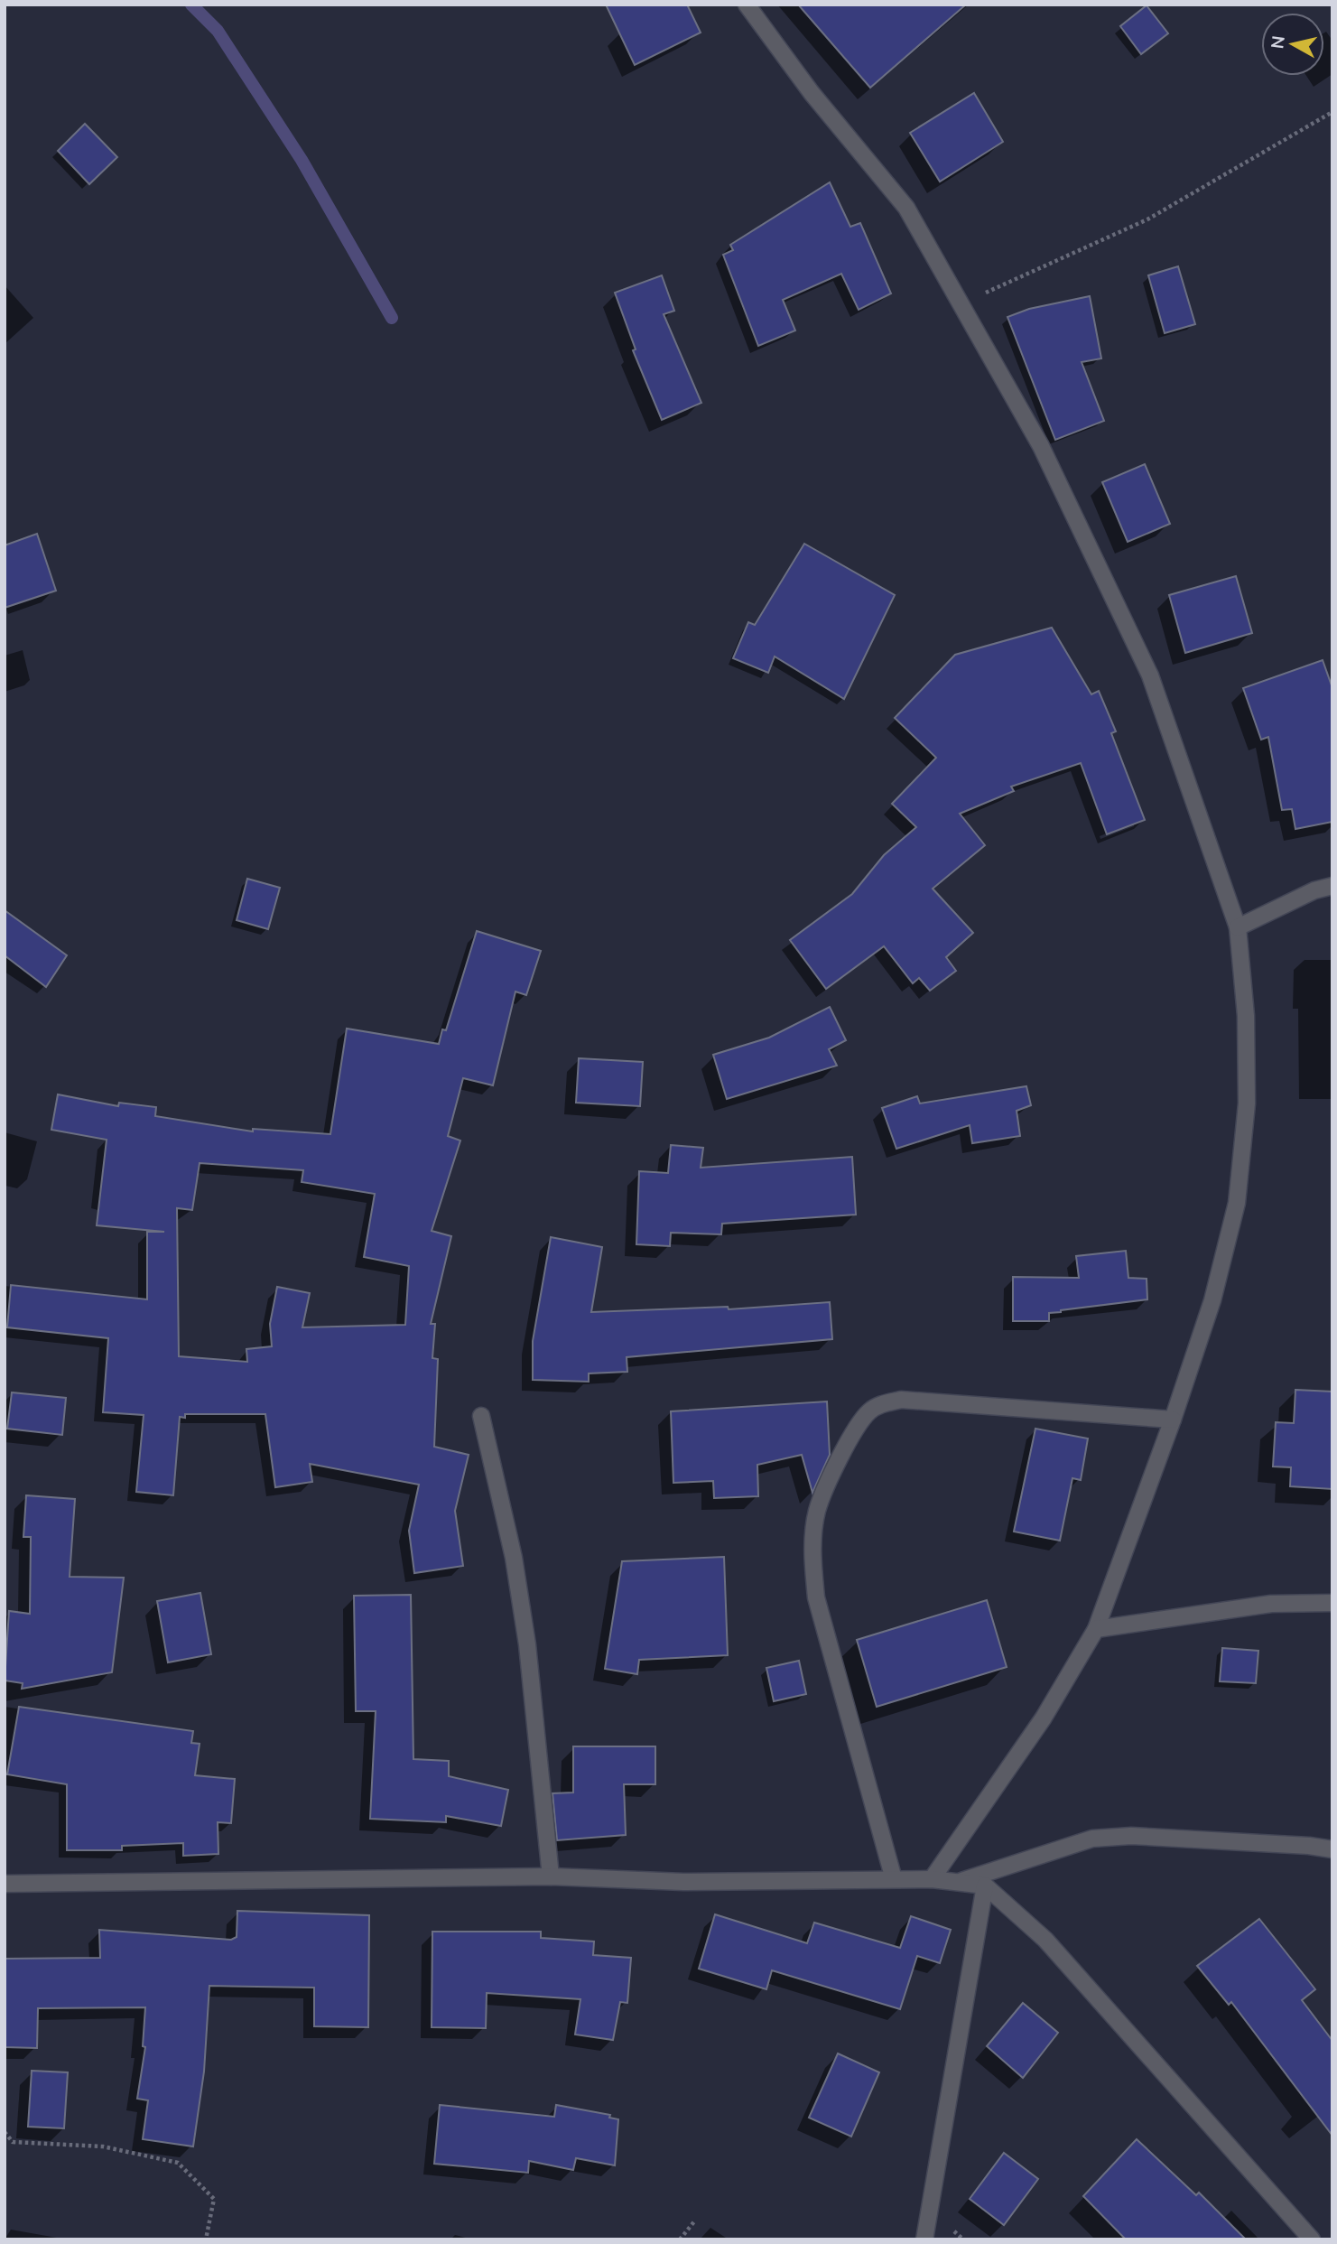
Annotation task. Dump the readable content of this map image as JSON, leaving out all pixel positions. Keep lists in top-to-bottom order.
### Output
{
  "north": "left"
}
